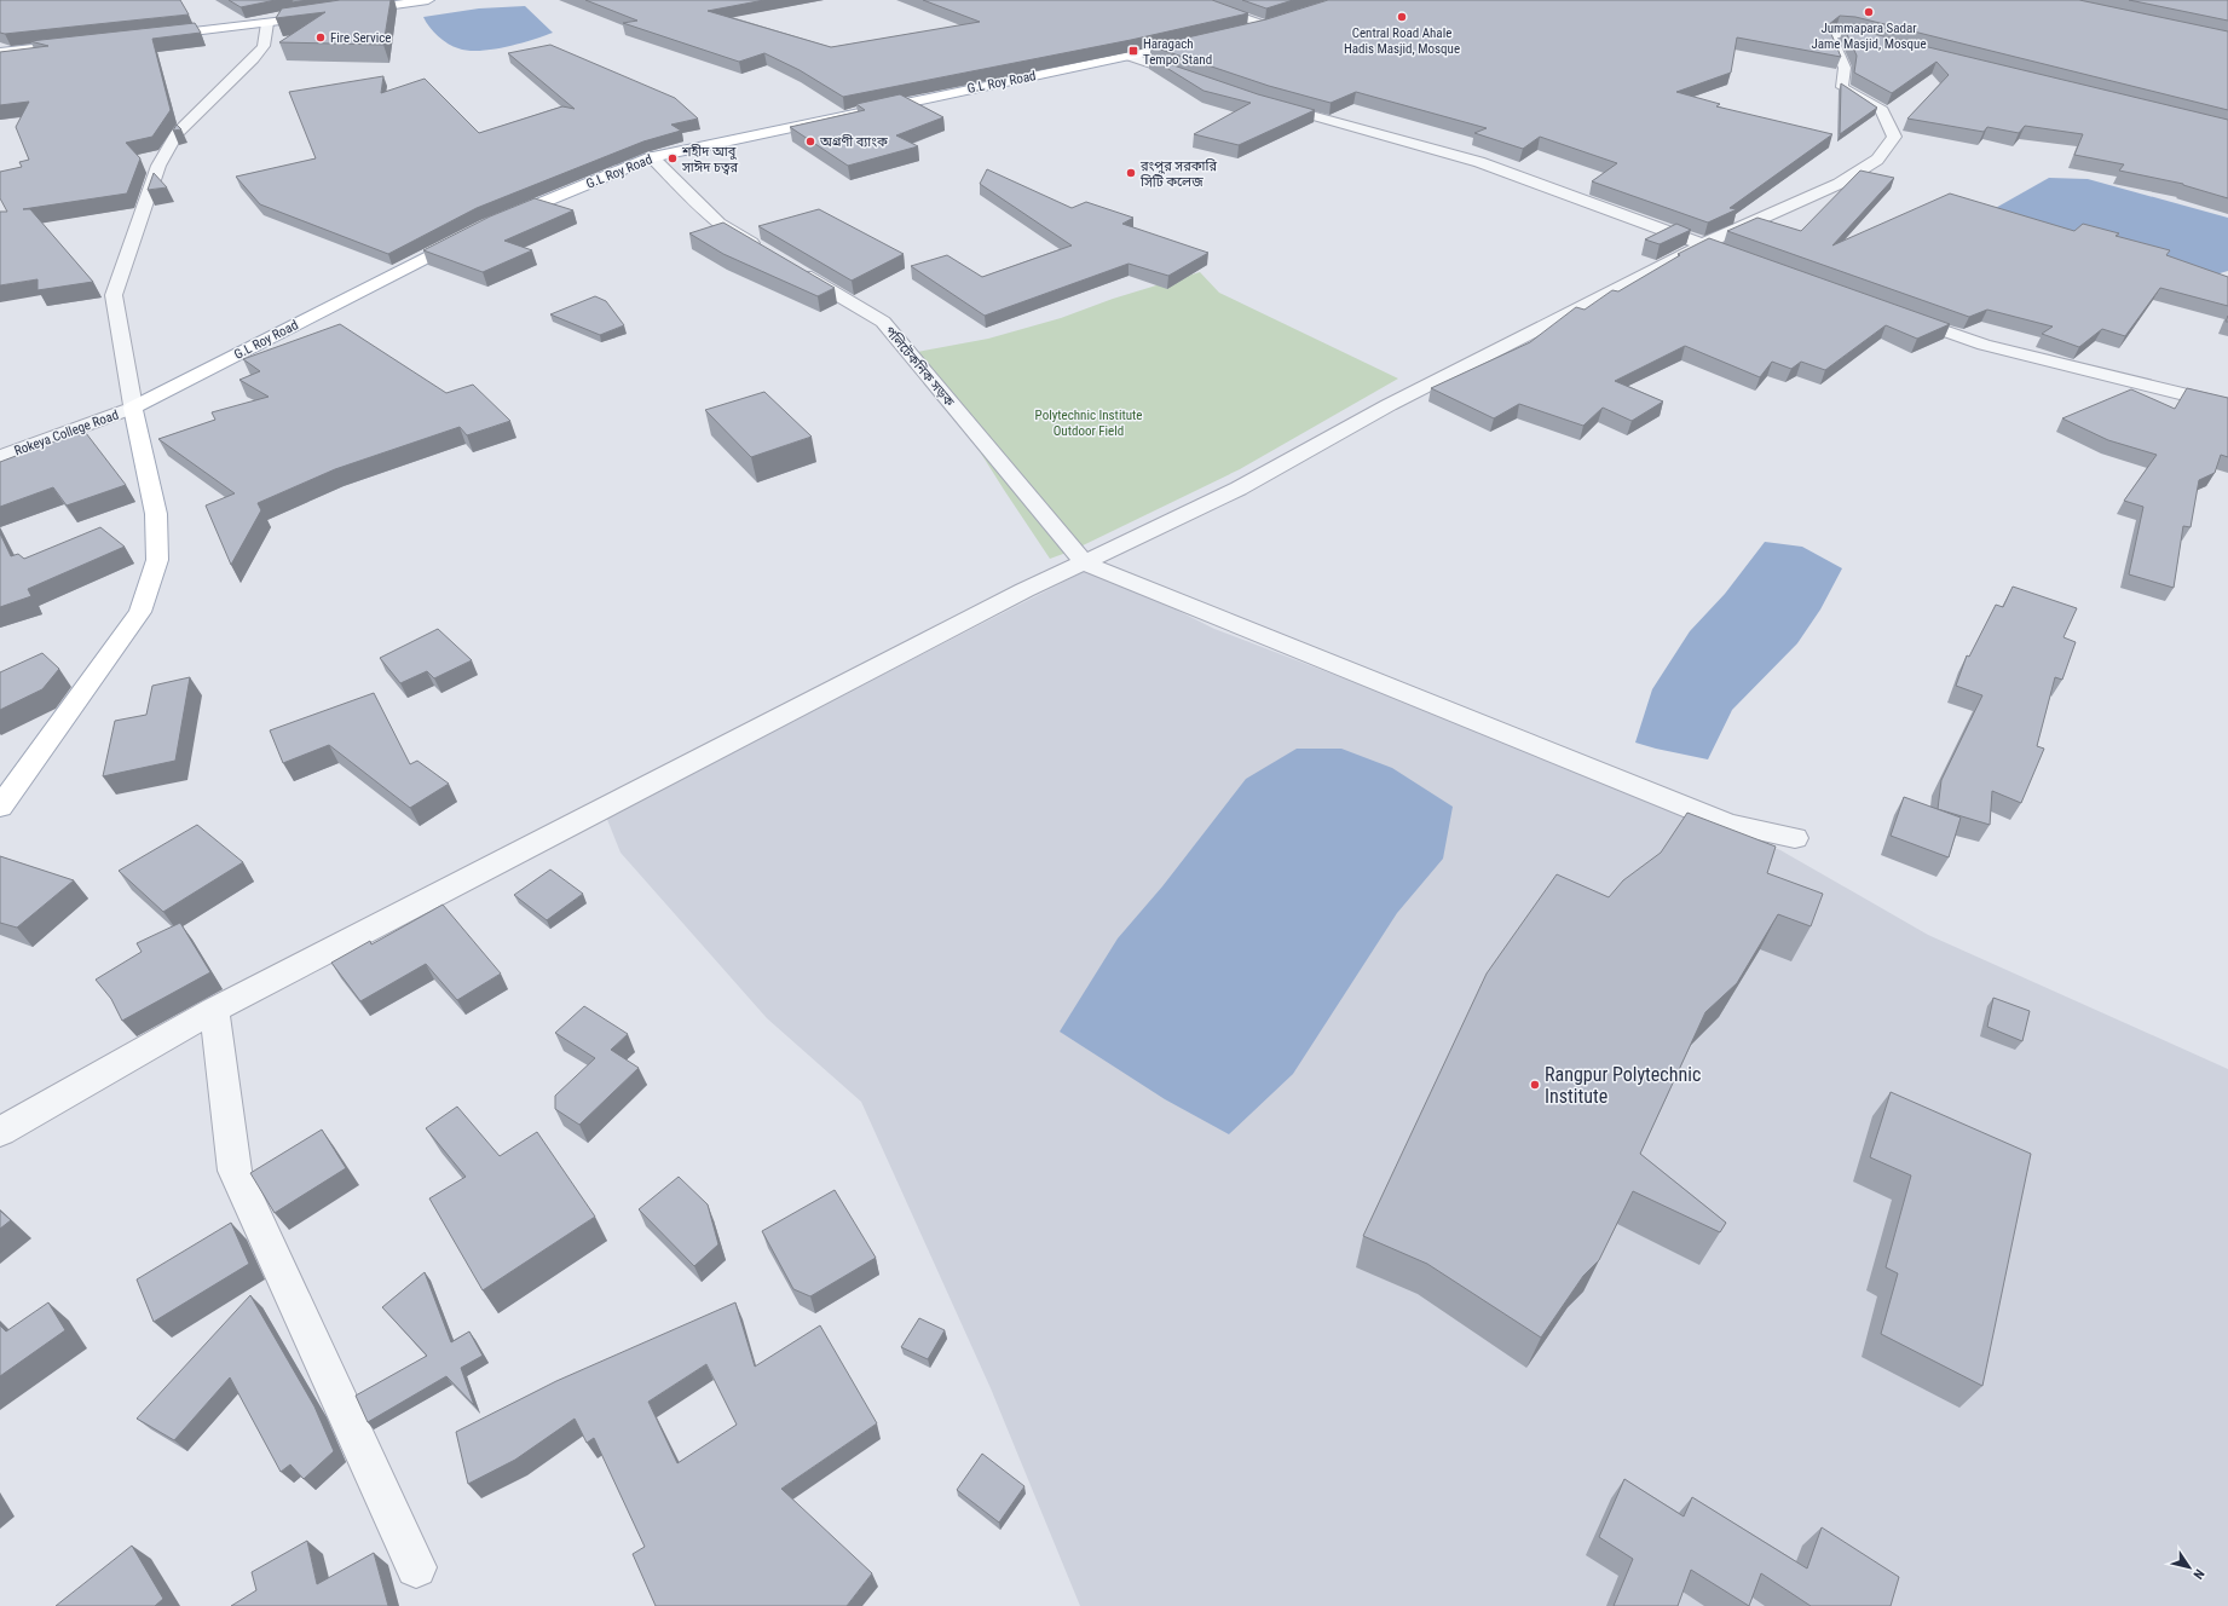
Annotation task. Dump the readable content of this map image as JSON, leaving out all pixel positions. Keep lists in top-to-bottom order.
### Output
{
  "streets": {
    "main road": ["G.L Roy Road"],
    "street": ["পলিটেকনিক সড়ক", "Rokeya College Road"]
  },
  "crossings": [
    ["G.L Roy Road", "Rokeya College Road"]
  ],
  "parks": ["Polytechnic Institute Outdoor Field"],
  "places": {
    "other": [
      "Jummapara Sadar Jame Masjid, Mosque",
      "Central Road Ahale Hadis Masjid, Mosque",
      "Fire Service",
      "অগ্রণী ব্যাংক",
      "শহীদ আবু সাঈদ চত্বর",
      "রংপুর সরকারি সিটি কলেজ",
      "Rangpur Polytechnic Institute"
    ],
    "transit": ["Haragach Tempo Stand"]
  },
  "north": "bottom right"
}
